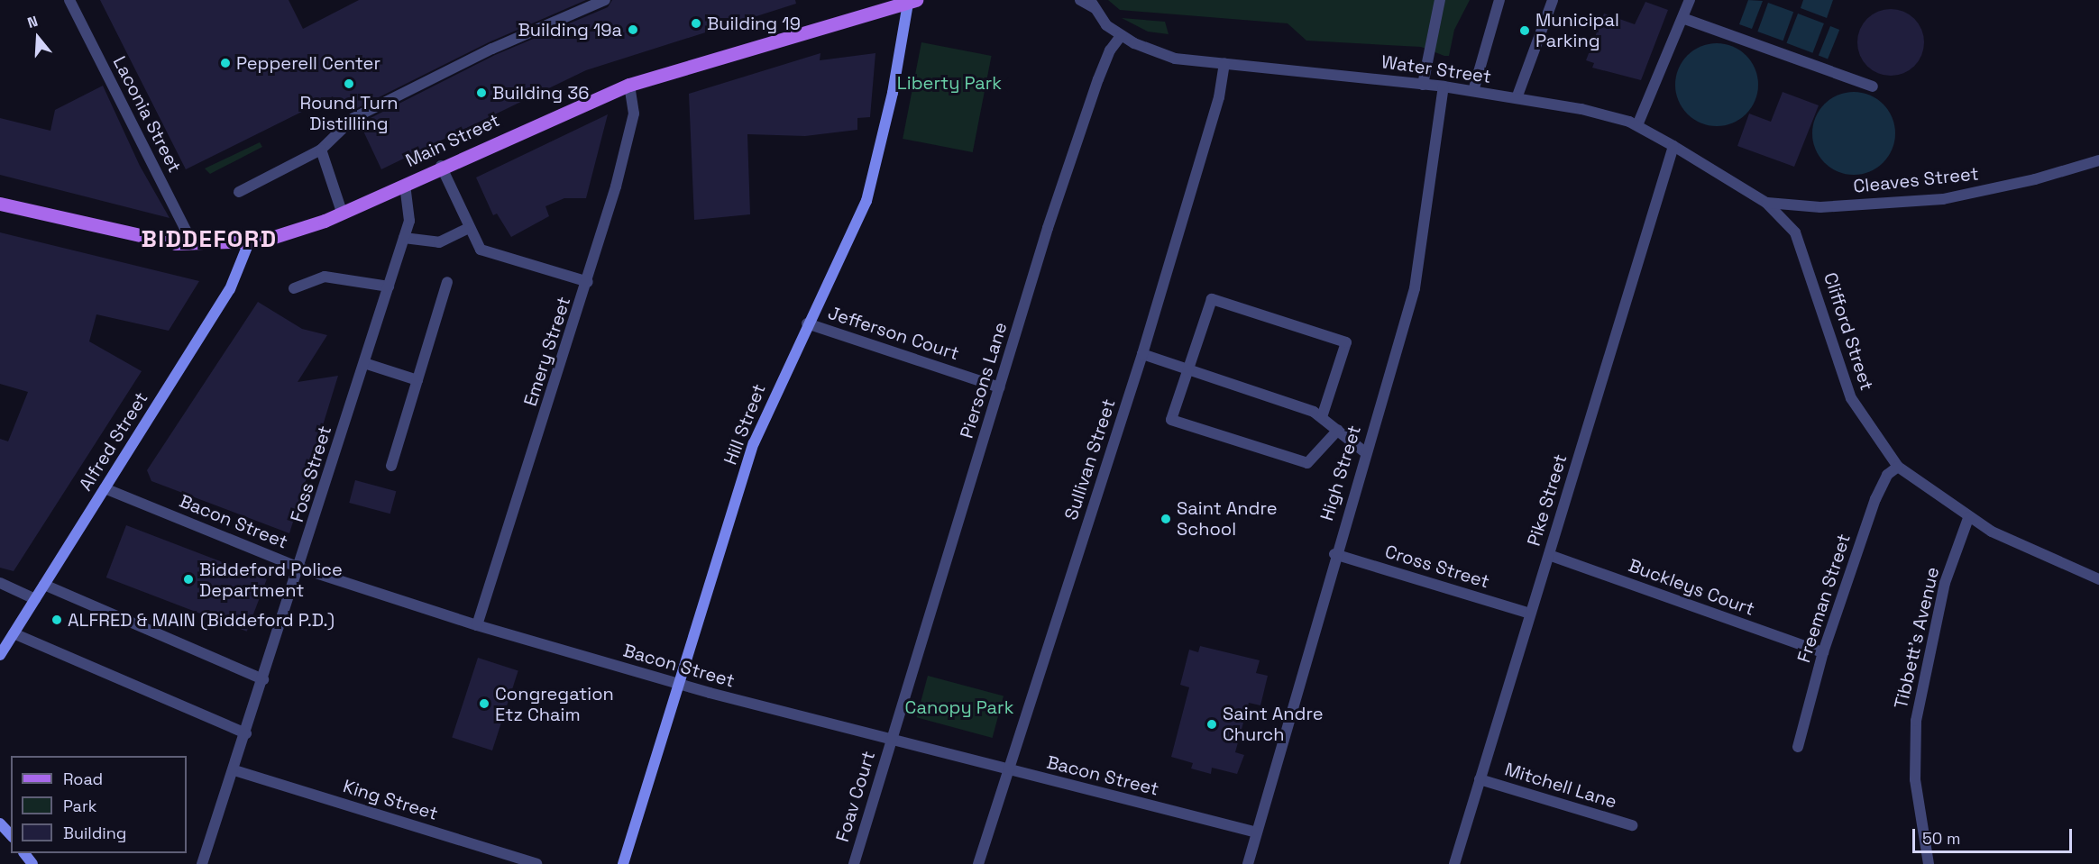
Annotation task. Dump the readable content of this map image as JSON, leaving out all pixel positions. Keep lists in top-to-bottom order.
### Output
{
  "streets": {
    "main road": ["Main Street"],
    "street": [
      "Water Street",
      "Laconia Street",
      "Cleaves Street",
      "Clifford Street",
      "Jefferson Court",
      "Emery Street",
      "Piersons Lane",
      "Hill Street",
      "Alfred Street",
      "Sullivan Street",
      "High Street",
      "Foss Street",
      "Pike Street",
      "Bacon Street",
      "Cross Street",
      "Buckleys Court",
      "Freeman Street",
      "Tibbett's Avenue",
      "Mitchell Lane",
      "Foav Court",
      "King Street"
    ]
  },
  "crossings": [
    ["Water Street", "Cleaves Street"],
    ["Water Street", "Clifford Street"],
    ["Water Street", "Piersons Lane"],
    ["Water Street", "Sullivan Street"],
    ["Water Street", "High Street"],
    ["Water Street", "Pike Street"],
    ["Laconia Street", "Main Street"],
    ["Main Street", "Emery Street"],
    ["Main Street", "Hill Street"],
    ["Main Street", "Alfred Street"],
    ["Main Street", "Foss Street"],
    ["Cleaves Street", "Clifford Street"],
    ["Clifford Street", "Freeman Street"],
    ["Clifford Street", "Tibbett's Avenue"],
    ["Jefferson Court", "Piersons Lane"],
    ["Jefferson Court", "Hill Street"],
    ["Emery Street", "Bacon Street"],
    ["Piersons Lane", "Bacon Street"],
    ["Piersons Lane", "Foav Court"],
    ["Hill Street", "Bacon Street"],
    ["Alfred Street", "Bacon Street"],
    ["Sullivan Street", "Bacon Street"],
    ["High Street", "Bacon Street"],
    ["High Street", "Cross Street"],
    ["Foss Street", "Bacon Street"],
    ["Foss Street", "King Street"],
    ["Pike Street", "Cross Street"],
    ["Pike Street", "Buckleys Court"],
    ["Pike Street", "Mitchell Lane"],
    ["Bacon Street", "Foav Court"],
    ["Buckleys Court", "Freeman Street"]
  ],
  "districts": ["BIDDEFORD"],
  "parks": ["Liberty Park", "Canopy Park"],
  "places": [
    "Building 19",
    "Building 19a",
    "Municipal Parking",
    "Pepperell Center",
    "Round Turn Distilliing",
    "Building 36",
    "Saint Andre School",
    "Biddeford Police Department",
    "ALFRED & MAIN (Biddeford P.D.)",
    "Congregation Etz Chaim",
    "Saint Andre Church"
  ],
  "legend": ["Road", "Park", "Building"],
  "scale_bar": "50 m",
  "north": "top"
}
